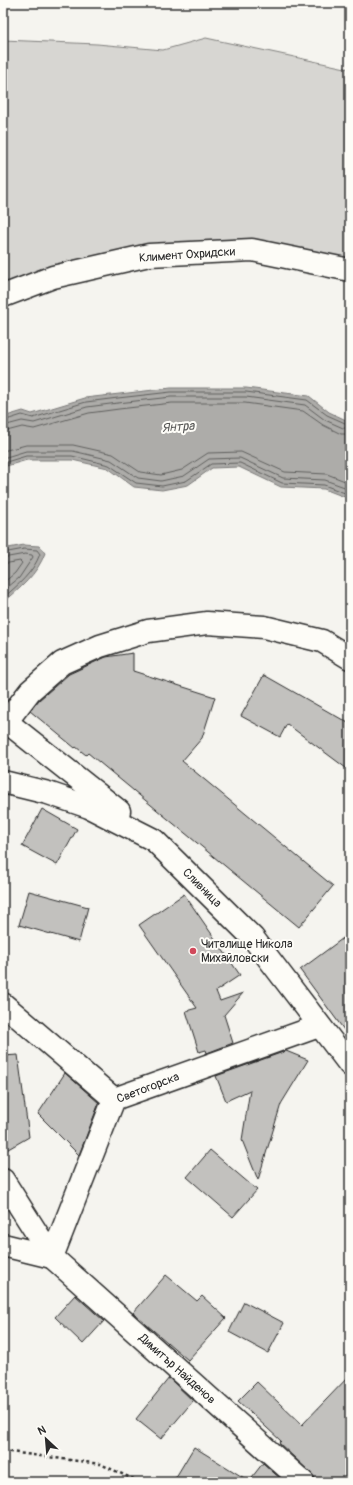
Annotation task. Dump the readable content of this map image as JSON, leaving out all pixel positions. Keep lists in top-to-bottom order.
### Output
{
  "streets": {
    "street": [
      "Климент Охридски",
      "Сливница",
      "Светогорска",
      "Димитър Найденов"
    ]
  },
  "crossings": [
    ["Сливница", "Светогорска"],
    ["Светогорска", "Димитър Найденов"]
  ],
  "water": ["Янтра"],
  "places": ["Читалище Никола Михайловски"],
  "north": "top left"
}
